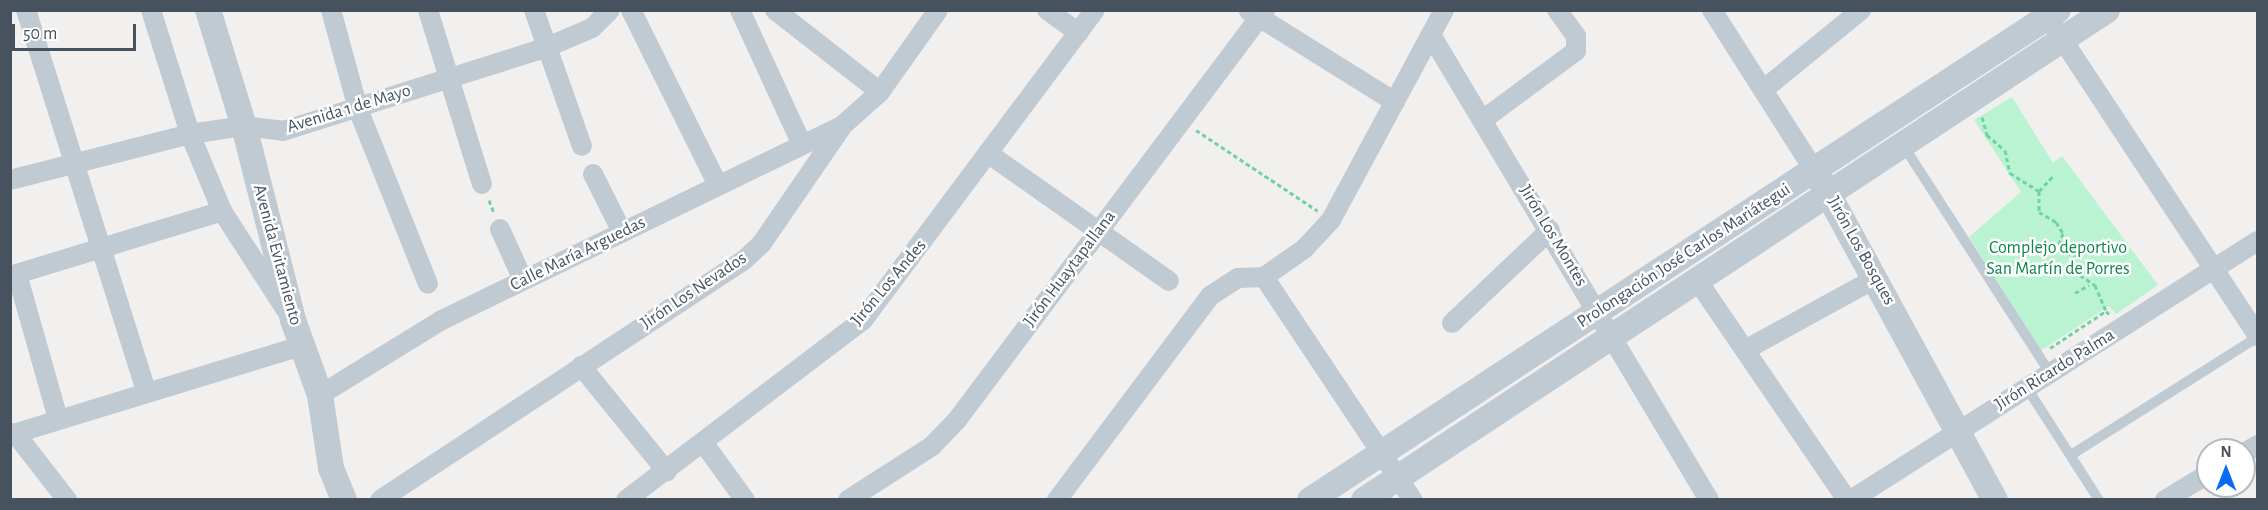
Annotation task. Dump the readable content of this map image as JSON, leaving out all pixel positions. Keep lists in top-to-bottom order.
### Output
{
  "streets": {
    "street": [
      "Avenida 1 de Mayo",
      "Jirón Los Montes",
      "Jirón Los Bosques",
      "Calle María Arguedas",
      "Avenida Evitamiento",
      "Prolongación José Carlos Mariátegui",
      "Jirón Huaytapallana",
      "Jirón Los Andes",
      "Jirón Los Nevados",
      "Jirón Ricardo Palma"
    ]
  },
  "crossings": [
    ["Avenida 1 de Mayo", "Avenida Evitamiento"],
    ["Jirón Los Montes", "Prolongación José Carlos Mariátegui"],
    ["Jirón Los Bosques", "Prolongación José Carlos Mariátegui"],
    ["Jirón Los Bosques", "Jirón Ricardo Palma"],
    ["Calle María Arguedas", "Avenida Evitamiento"],
    ["Calle María Arguedas", "Jirón Los Nevados"]
  ],
  "parks": ["Complejo deportivo San Martín de Porres"],
  "scale_bar": "50 m",
  "north": "top"
}
